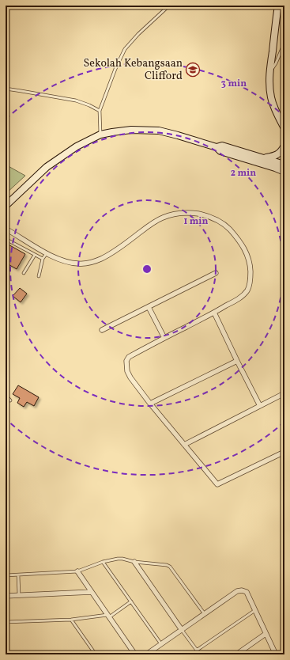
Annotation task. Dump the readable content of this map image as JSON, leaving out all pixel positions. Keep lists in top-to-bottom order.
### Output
{
  "places": {
    "school or university": ["Sekolah Kebangsaan Clifford"]
  },
  "rings": ["3 min", "2 min", "1 min"]
}
